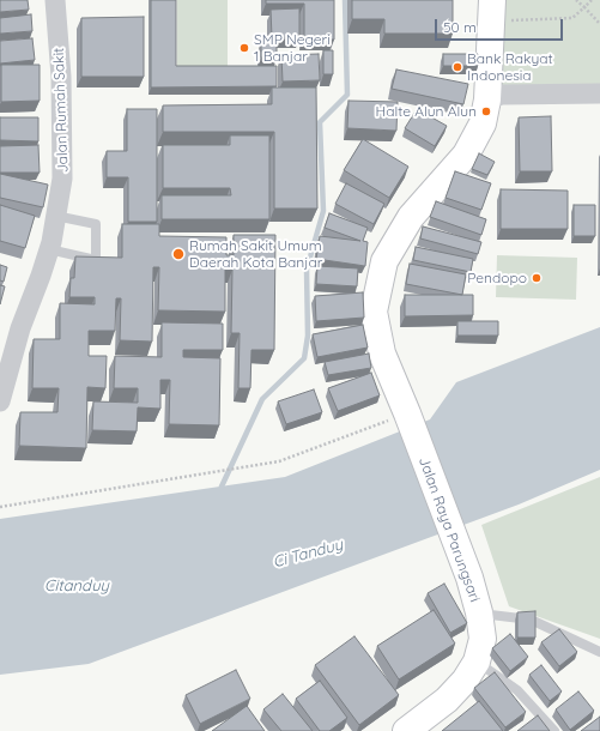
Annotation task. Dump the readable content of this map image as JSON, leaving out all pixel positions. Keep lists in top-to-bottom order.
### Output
{
  "streets": {
    "highway": ["Jalan Raya Parungsari"],
    "street": ["Jalan Rumah Sakit"]
  },
  "water": ["Ci Tanduy", "Citanduy"],
  "places": [
    "SMP Negeri 1 Banjar",
    "Bank Rakyat Indonesia",
    "Halte Alun Alun",
    "Rumah Sakit Umum Daerah Kota Banjar",
    "Pendopo"
  ],
  "scale_bar": "50 m"
}
